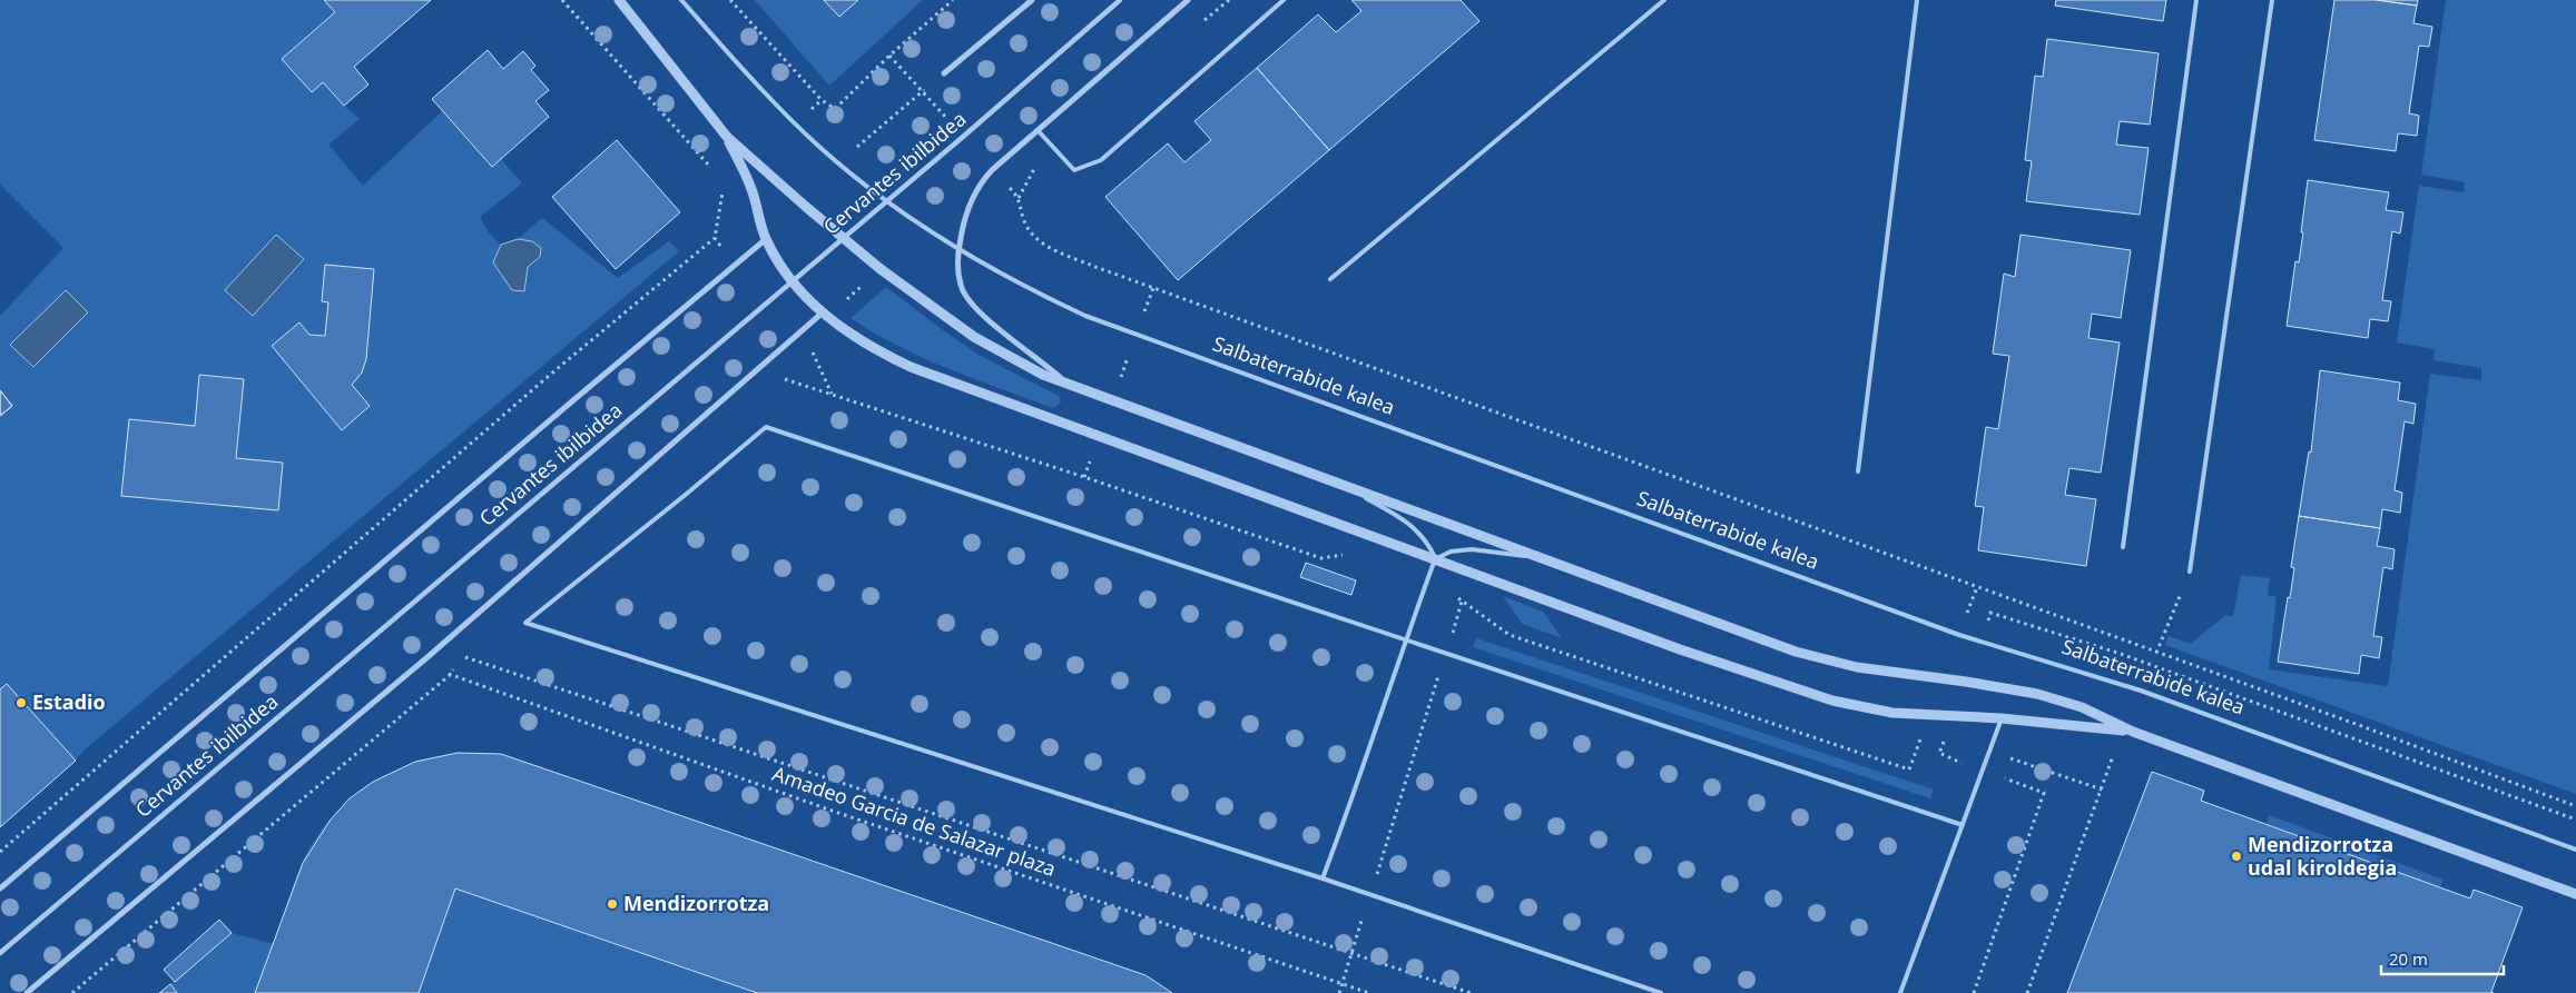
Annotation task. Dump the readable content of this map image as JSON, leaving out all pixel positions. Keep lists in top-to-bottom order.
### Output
{
  "streets": {
    "street": ["Cervantes ibilbidea"],
    "lane": ["Salbaterrabide kalea"],
    "path": ["Amadeo Garcia de Salazar plaza"]
  },
  "crossings": [
    ["Cervantes ibilbidea", "Salbaterrabide kalea"]
  ],
  "places": ["Estadio", "Mendizorrotza udal kiroldegia", "Mendizorrotza"],
  "scale_bar": "20 m"
}
